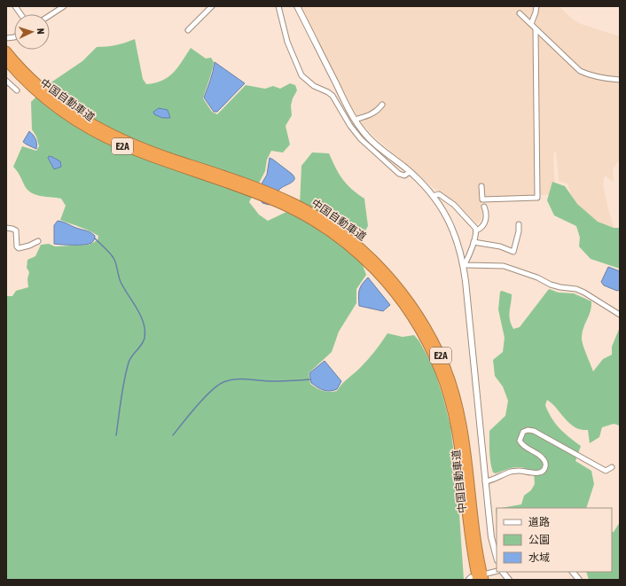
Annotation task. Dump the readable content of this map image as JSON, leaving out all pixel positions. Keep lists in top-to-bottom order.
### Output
{
  "streets": {
    "highway": ["中国自動車道", "E2A"]
  },
  "legend": ["道路", "公園", "水域"],
  "north": "right"
}
